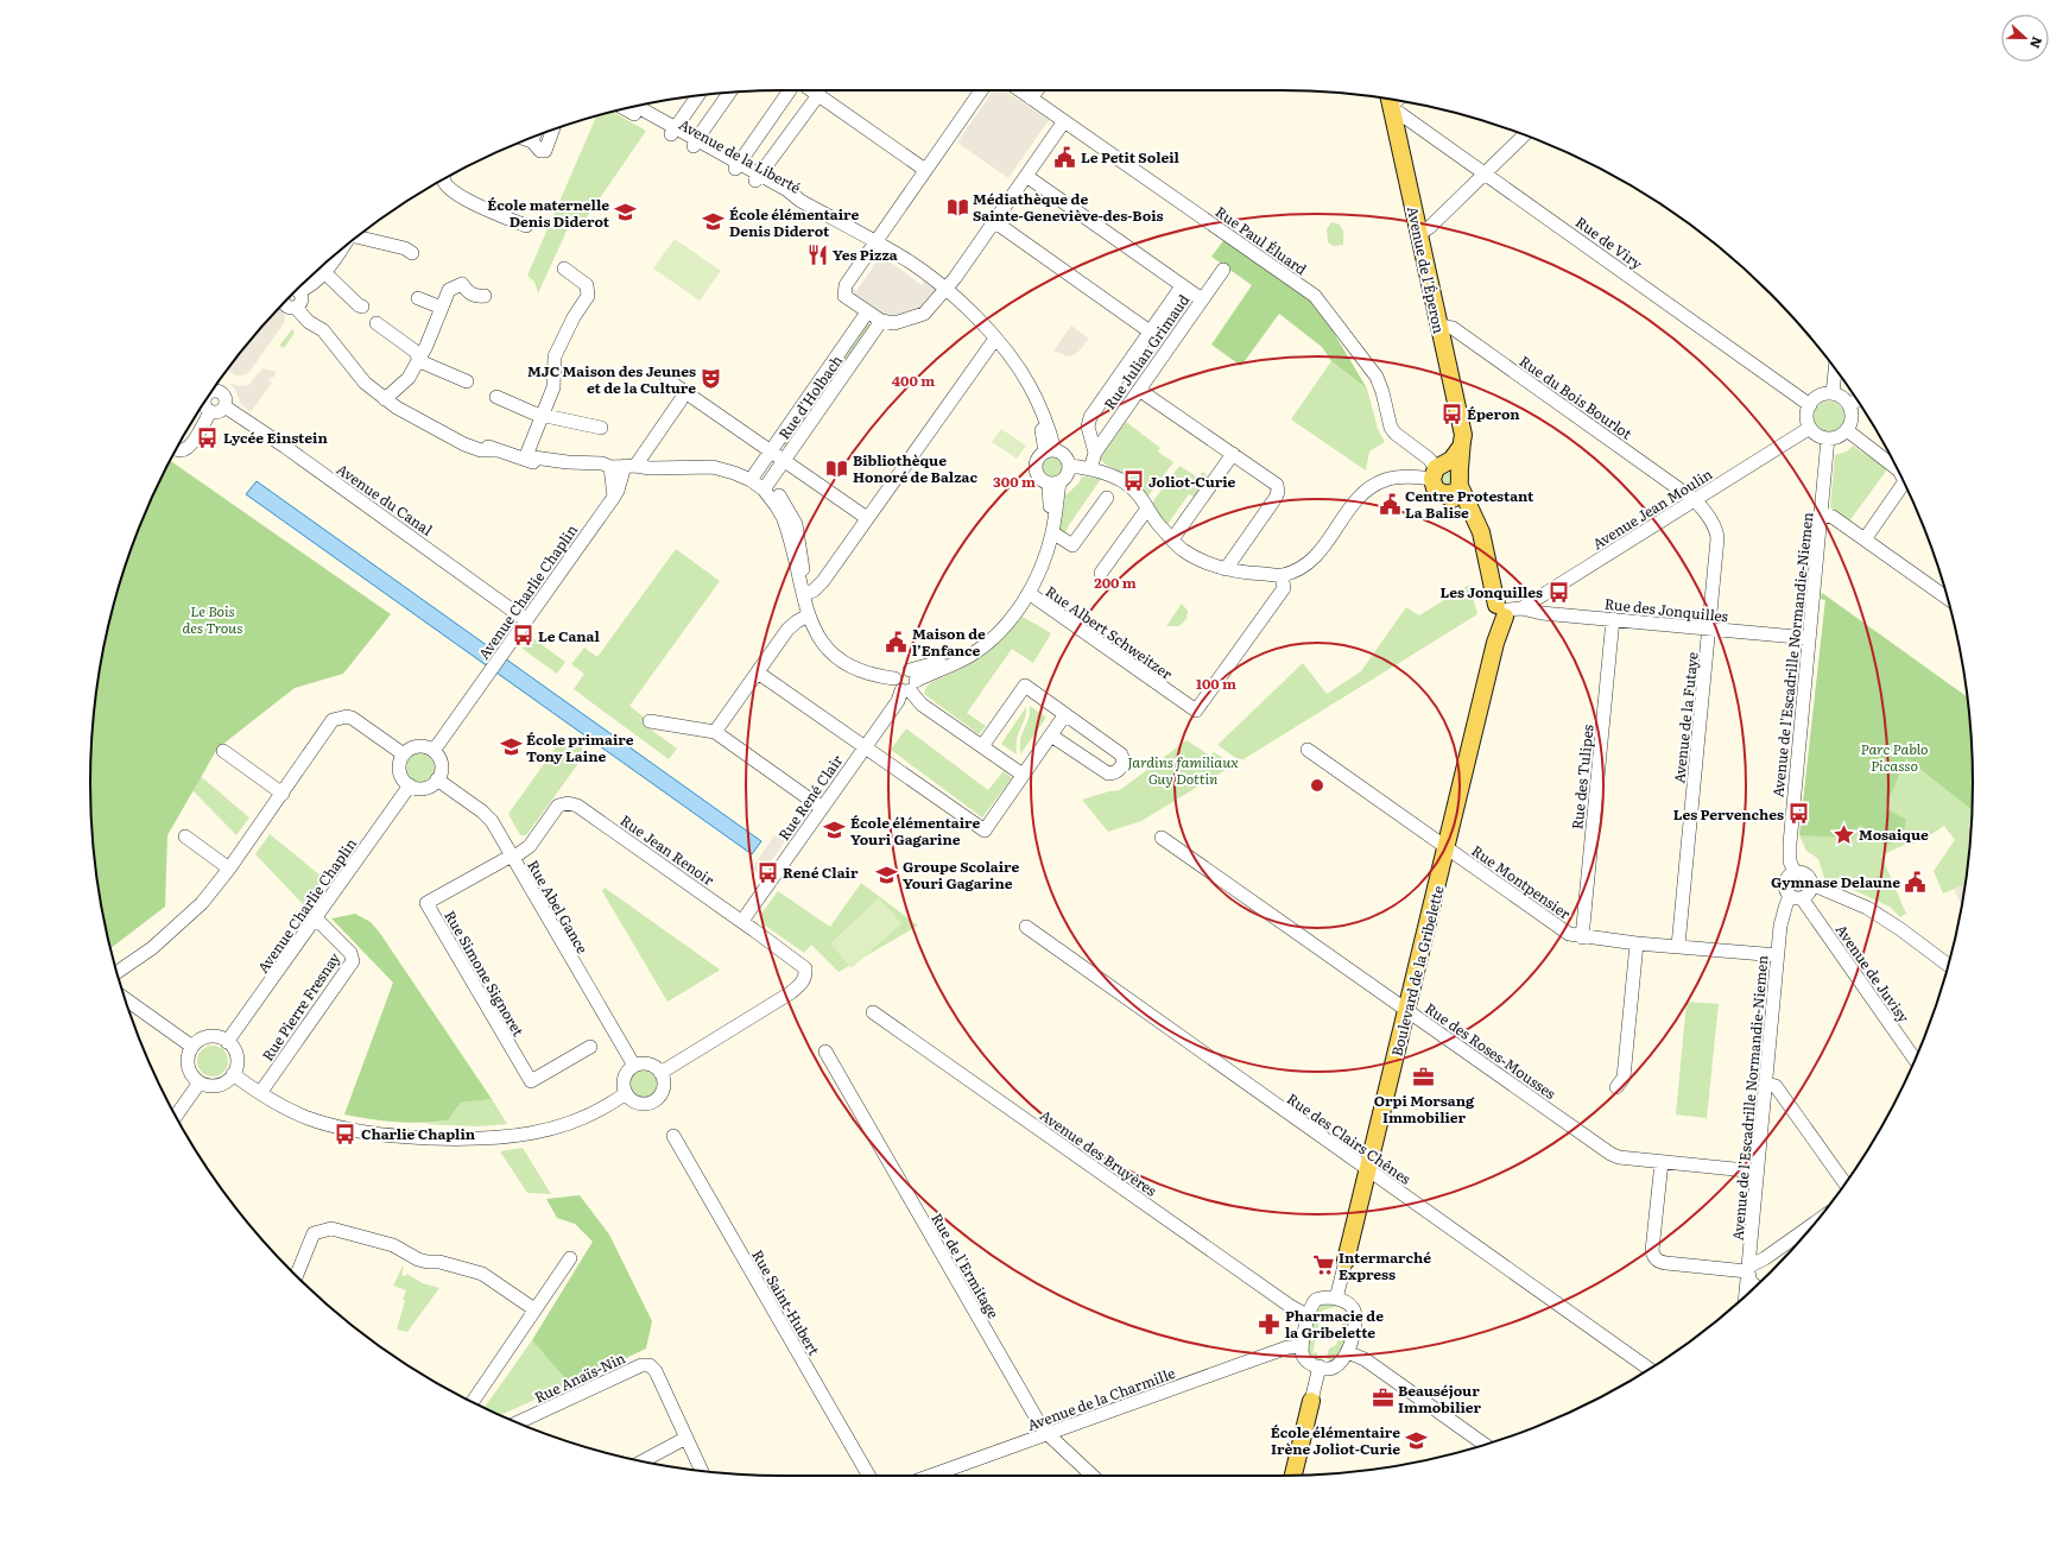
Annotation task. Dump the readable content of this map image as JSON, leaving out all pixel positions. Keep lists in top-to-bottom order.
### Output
{
  "streets": {
    "main road": ["Avenue de l'Éperon", "Boulevard de la Gribelette"],
    "street": [
      "Avenue de la Liberté",
      "Rue Paul Éluard",
      "Rue de Viry",
      "Rue Julian Grimaud",
      "Rue d'Holbach",
      "Rue du Bois Bourlot",
      "Avenue du Canal",
      "Avenue Jean Moulin",
      "Avenue Charlie Chaplin",
      "Rue des Jonquilles",
      "Rue Albert Schweitzer",
      "Avenue de l'Escadrille Normandie-Niemen",
      "Avenue de la Futaye",
      "Rue des Tulipes",
      "Rue René Clair",
      "Rue Jean Renoir",
      "Rue Montpensier",
      "Rue Abel Gance",
      "Rue Simone Signoret",
      "Avenue de Juvisy",
      "Rue Pierre Fresnay",
      "Rue des Roses-Mousses",
      "Rue des Clairs Chênes",
      "Avenue des Bruyères",
      "Rue de l'Ermitage",
      "Rue Saint-Hubert",
      "Rue Anaïs-Nin",
      "Avenue de la Charmille"
    ]
  },
  "crossings": [
    ["Rue Paul Éluard", "Avenue de l'Éperon"],
    ["Rue de Viry", "Avenue Jean Moulin"],
    ["Rue de Viry", "Avenue de l'Escadrille Normandie-Niemen"],
    ["Avenue de l'Éperon", "Rue du Bois Bourlot"],
    ["Avenue de l'Éperon", "Avenue Jean Moulin"],
    ["Avenue de l'Éperon", "Rue des Jonquilles"],
    ["Avenue de l'Éperon", "Boulevard de la Gribelette"],
    ["Rue du Bois Bourlot", "Avenue Jean Moulin"],
    ["Rue du Bois Bourlot", "Avenue de la Futaye"],
    ["Avenue du Canal", "Avenue Charlie Chaplin"],
    ["Avenue Jean Moulin", "Rue des Jonquilles"],
    ["Avenue Jean Moulin", "Avenue de l'Escadrille Normandie-Niemen"],
    ["Avenue Jean Moulin", "Avenue de la Futaye"],
    ["Avenue Jean Moulin", "Boulevard de la Gribelette"],
    ["Avenue Charlie Chaplin", "Rue Abel Gance"],
    ["Avenue Charlie Chaplin", "Rue Pierre Fresnay"],
    ["Rue des Jonquilles", "Avenue de l'Escadrille Normandie-Niemen"],
    ["Rue des Jonquilles", "Avenue de la Futaye"],
    ["Rue des Jonquilles", "Rue des Tulipes"],
    ["Rue des Jonquilles", "Boulevard de la Gribelette"],
    ["Avenue de l'Escadrille Normandie-Niemen", "Rue Montpensier"],
    ["Avenue de l'Escadrille Normandie-Niemen", "Avenue de Juvisy"],
    ["Avenue de l'Escadrille Normandie-Niemen", "Rue des Roses-Mousses"],
    ["Avenue de la Futaye", "Rue Montpensier"],
    ["Rue des Tulipes", "Rue Montpensier"],
    ["Rue René Clair", "Rue Jean Renoir"],
    ["Rue Jean Renoir", "Rue Abel Gance"],
    ["Rue Jean Renoir", "Rue Simone Signoret"],
    ["Rue Montpensier", "Boulevard de la Gribelette"],
    ["Rue Abel Gance", "Rue Simone Signoret"],
    ["Boulevard de la Gribelette", "Rue des Roses-Mousses"],
    ["Boulevard de la Gribelette", "Rue des Clairs Chênes"],
    ["Boulevard de la Gribelette", "Avenue des Bruyères"],
    ["Boulevard de la Gribelette", "Avenue de la Charmille"],
    ["Avenue des Bruyères", "Avenue de la Charmille"],
    ["Rue de l'Ermitage", "Avenue de la Charmille"]
  ],
  "parks": ["Le Bois des Trous", "Parc Pablo Picasso", "Jardins familiaux Guy Dottin"],
  "places": {
    "public building": [
      "Le Petit Soleil",
      "Centre Protestant La Balise",
      "Maison de l’Enfance",
      "Gymnase Delaune"
    ],
    "library": ["Médiathèque de Sainte-Geneviève-des-Bois", "Bibliothèque Honoré de Balzac"],
    "school or university": [
      "École maternelle Denis Diderot",
      "École élémentaire Denis Diderot",
      "École primaire Tony Laine",
      "École élémentaire Youri Gagarine",
      "Groupe Scolaire Youri Gagarine",
      "École élémentaire Irène Joliot-Curie"
    ],
    "restaurant": ["Yes Pizza"],
    "theatre": ["MJC Maison des Jeunes et de la Culture"],
    "bus stop": [
      "Éperon",
      "Lycée Einstein",
      "Joliot-Curie",
      "Les Jonquilles",
      "Le Canal",
      "Les Pervenches",
      "René Clair",
      "Charlie Chaplin"
    ],
    "place": ["Mosaique"],
    "office": ["Orpi Morsang Immobilier", "Beauséjour Immobilier"],
    "supermarket": ["Intermarché Express"],
    "pharmacy": ["Pharmacie de la Gribelette"]
  },
  "north": "right",
  "rings": [
    "400 m",
    "300 m",
    "200 m",
    "100 m"
  ]
}
